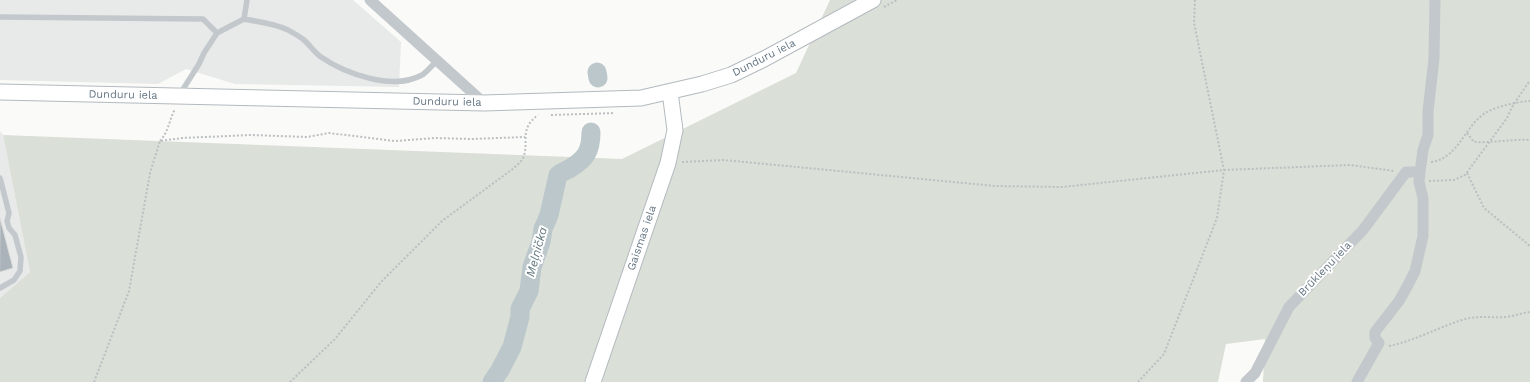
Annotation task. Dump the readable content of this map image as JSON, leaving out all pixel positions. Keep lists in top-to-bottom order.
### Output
{
  "streets": {
    "street": ["Dunduru iela", "Gaismas iela", "Brūkleņu iela"]
  },
  "crossings": [
    ["Dunduru iela", "Gaismas iela"]
  ],
  "water": ["Meļņička"]
}
